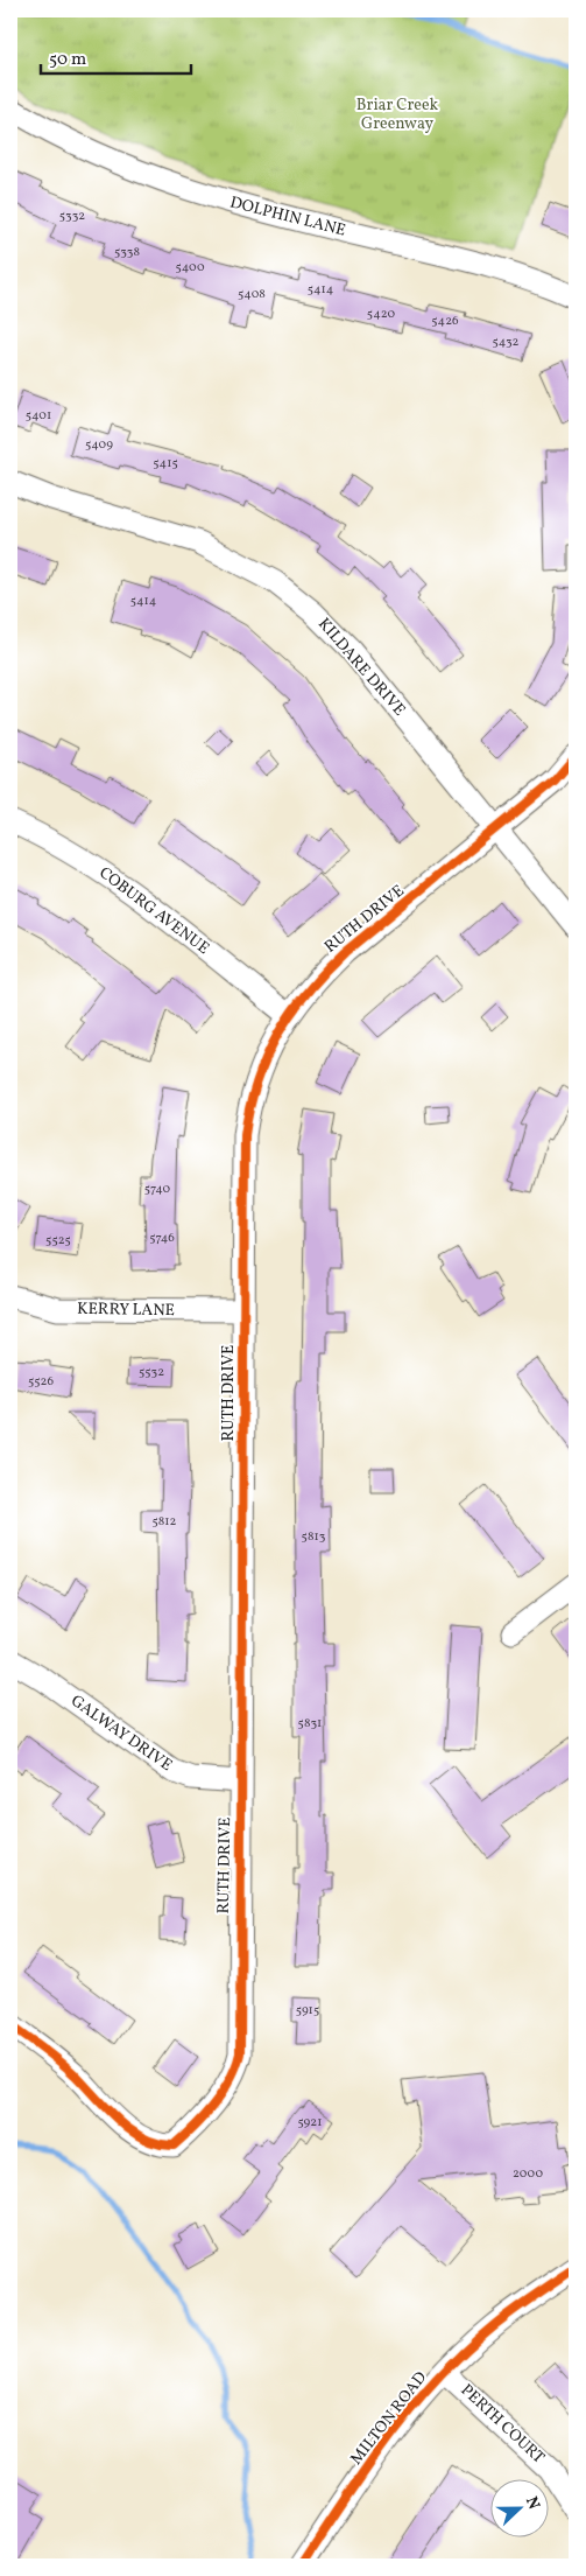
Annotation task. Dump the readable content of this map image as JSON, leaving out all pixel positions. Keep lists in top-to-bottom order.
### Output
{
  "streets": {
    "street": [
      "DOLPHIN LANE",
      "KILDARE DRIVE",
      "COBURG AVENUE",
      "RUTH DRIVE",
      "KERRY LANE",
      "GALWAY DRIVE",
      "MILTON ROAD",
      "PERTH COURT"
    ]
  },
  "crossings": [
    ["KILDARE DRIVE", "RUTH DRIVE"],
    ["COBURG AVENUE", "RUTH DRIVE"],
    ["RUTH DRIVE", "KERRY LANE"],
    ["RUTH DRIVE", "GALWAY DRIVE"],
    ["MILTON ROAD", "PERTH COURT"]
  ],
  "parks": ["Briar Creek Greenway"],
  "house_numbers": [
    "5332",
    "5338",
    "5400",
    "5414",
    "5408",
    "5420",
    "5426",
    "5432",
    "5401",
    "5409",
    "5415",
    "5414",
    "5740",
    "5746",
    "5525",
    "5532",
    "5526",
    "5812",
    "5813",
    "5831",
    "5915",
    "5921",
    "2000"
  ],
  "scale_bar": "50 m",
  "north": "right"
}
